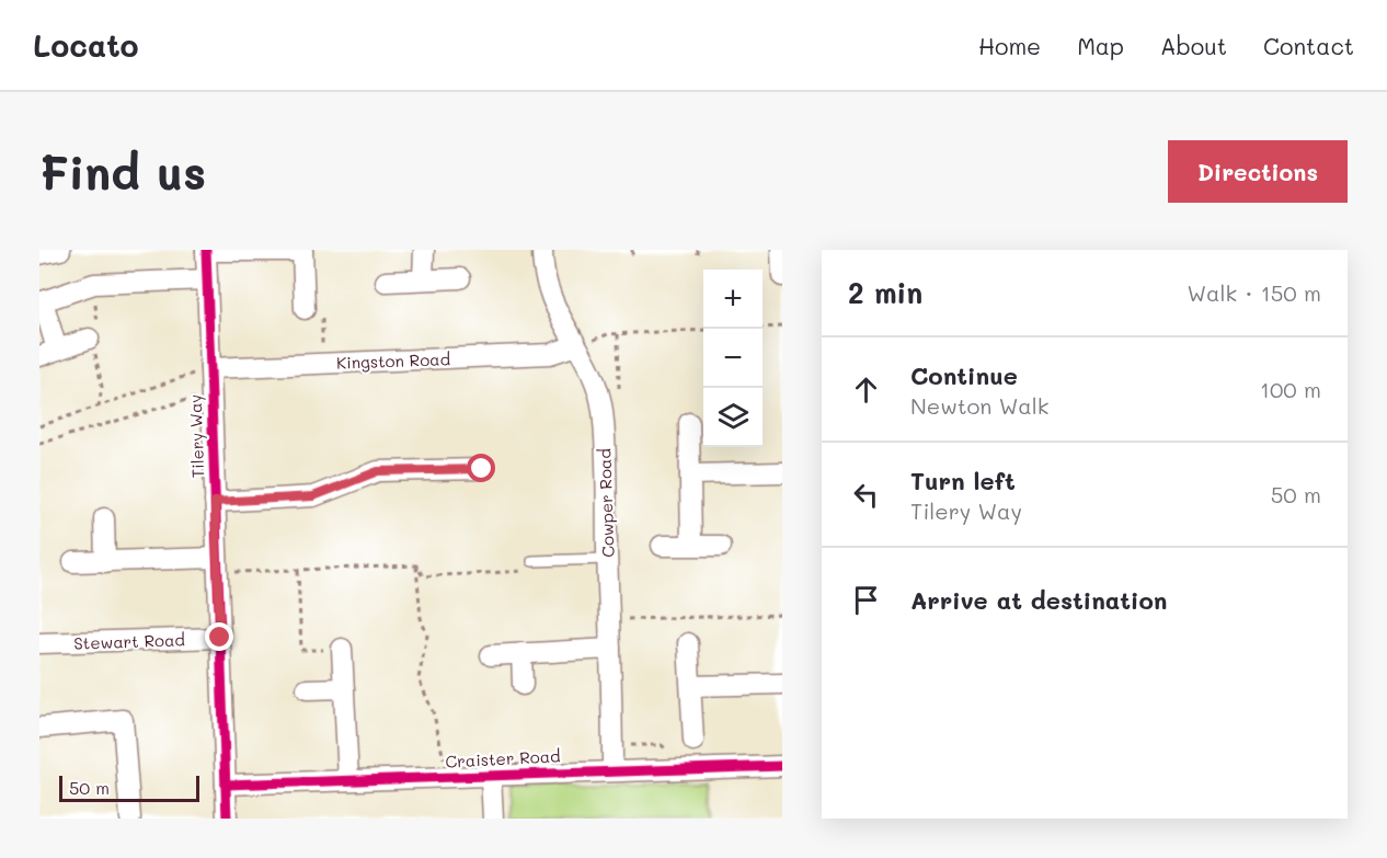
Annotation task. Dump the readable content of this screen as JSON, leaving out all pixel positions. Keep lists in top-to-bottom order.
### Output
{
  "streets": {
    "street": [
      "Kingston Road",
      "Tilery Way",
      "Cowper Road",
      "Stewart Road",
      "Craister Road"
    ]
  },
  "crossings": [
    ["Kingston Road", "Tilery Way"],
    ["Kingston Road", "Cowper Road"],
    ["Tilery Way", "Stewart Road"],
    ["Tilery Way", "Craister Road"],
    ["Cowper Road", "Craister Road"]
  ],
  "scale_bar": "50 m",
  "page": {
    "header": "Locato",
    "nav": [
      "Home",
      "Map",
      "About",
      "Contact"
    ],
    "buttons": "Directions",
    "title": "Find us",
    "heading": ["2 min", "Walk · 150 m"],
    "map_buttons": ["+", "−"],
    "list": [
      ["Continue", "Newton Walk", "100 m"],
      ["Turn left", "Tilery Way", "50 m"],
      "Arrive at destination"
    ],
    "scale": "50 m"
  }
}
